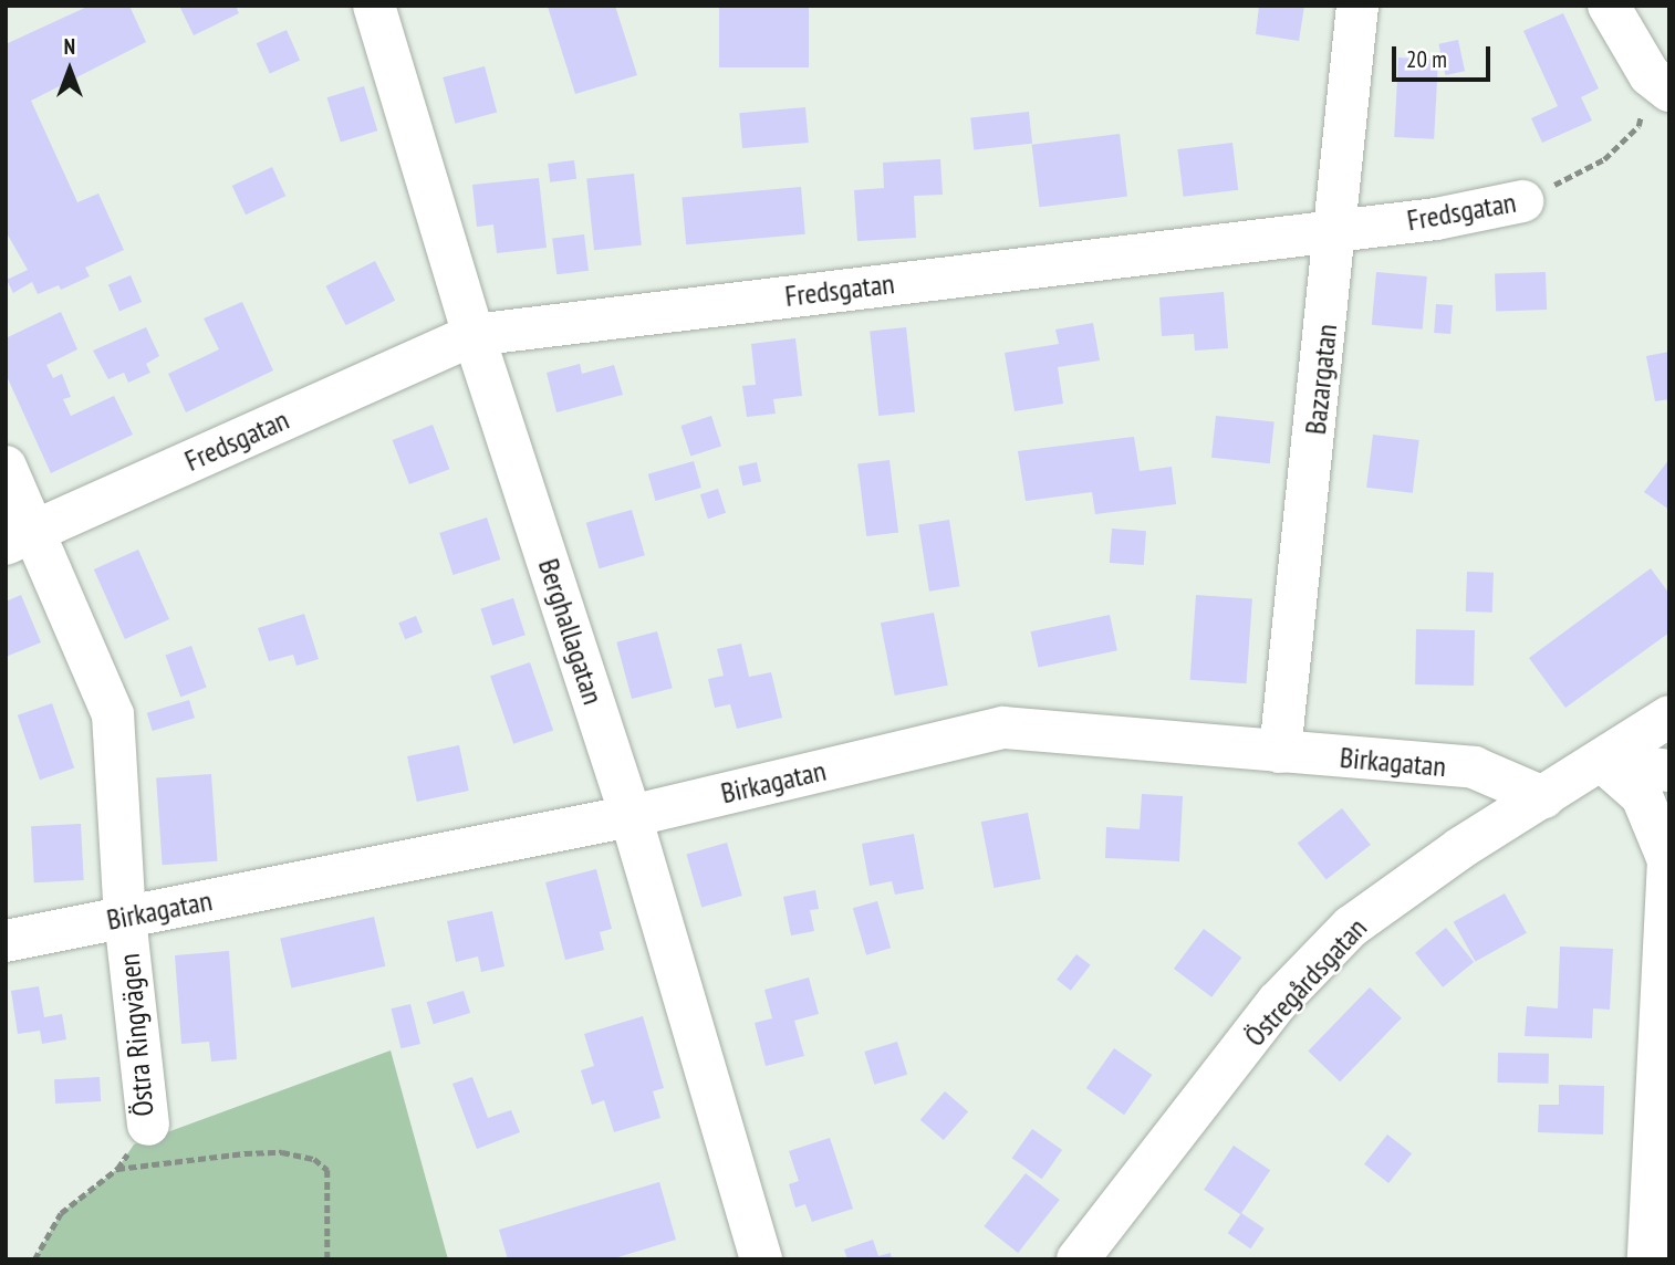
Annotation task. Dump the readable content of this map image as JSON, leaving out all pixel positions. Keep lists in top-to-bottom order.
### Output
{
  "streets": {
    "street": [
      "Fredsgatan",
      "Bazargatan",
      "Berghallagatan",
      "Birkagatan",
      "Östregårdsgatan",
      "Östra Ringvägen"
    ]
  },
  "crossings": [
    ["Fredsgatan", "Bazargatan"],
    ["Fredsgatan", "Berghallagatan"],
    ["Fredsgatan", "Östra Ringvägen"],
    ["Bazargatan", "Birkagatan"],
    ["Berghallagatan", "Birkagatan"],
    ["Birkagatan", "Östregårdsgatan"],
    ["Birkagatan", "Östra Ringvägen"]
  ],
  "scale_bar": "20 m",
  "north": "top"
}
